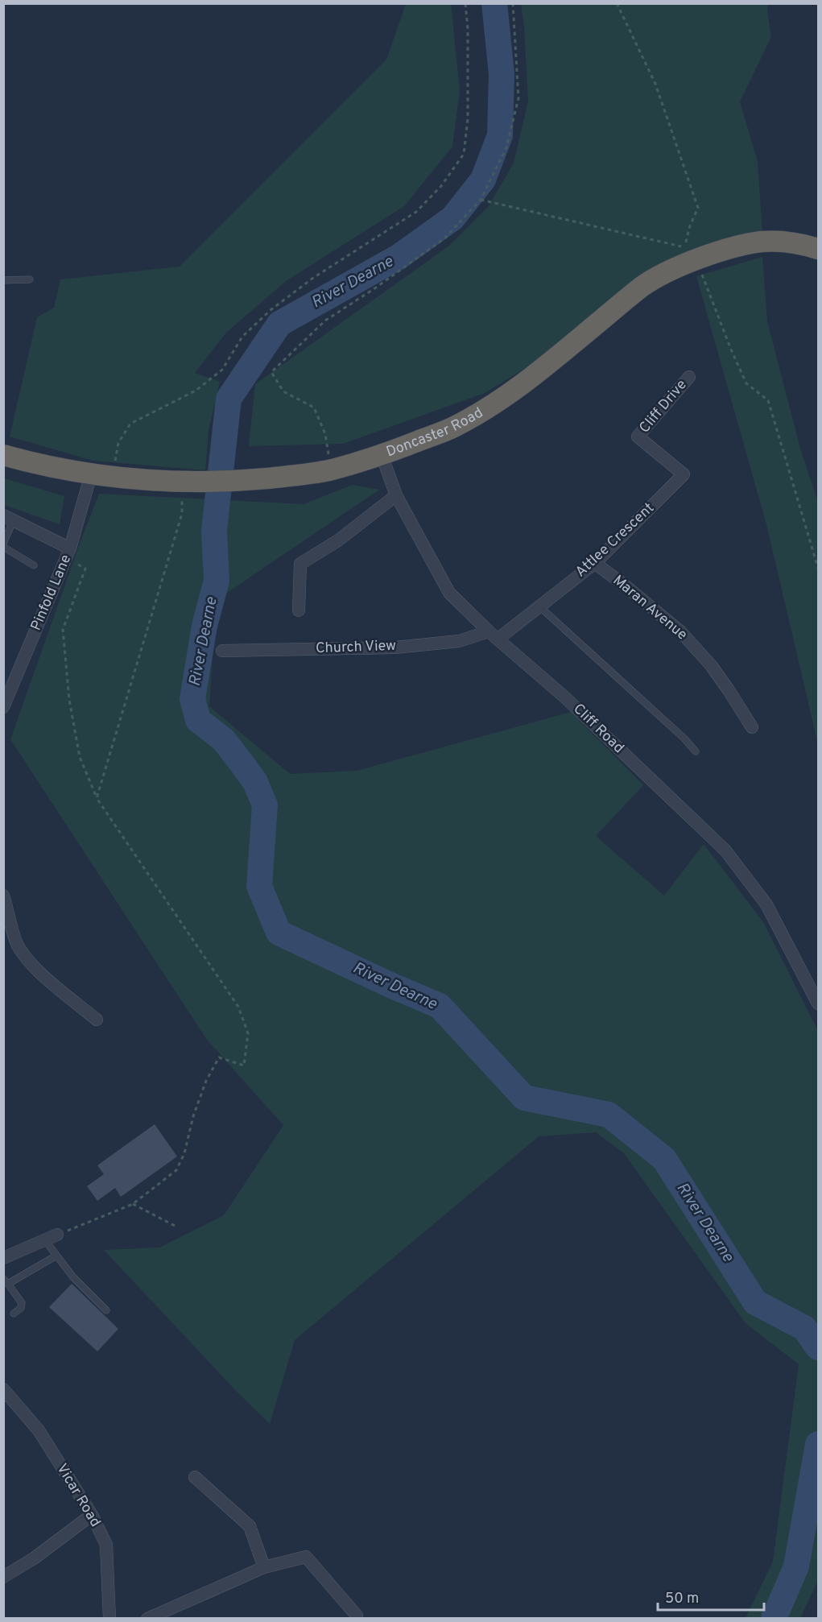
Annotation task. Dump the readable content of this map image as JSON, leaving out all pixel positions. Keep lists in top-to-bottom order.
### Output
{
  "streets": {
    "highway": ["Doncaster Road"],
    "street": [
      "Cliff Drive",
      "Attlee Crescent",
      "Pinfold Lane",
      "Maran Avenue",
      "Church View",
      "Cliff Road",
      "Vicar Road"
    ]
  },
  "crossings": [
    ["Cliff Drive", "Attlee Crescent"],
    ["Doncaster Road", "Pinfold Lane"],
    ["Doncaster Road", "Cliff Road"],
    ["Attlee Crescent", "Maran Avenue"],
    ["Attlee Crescent", "Church View"],
    ["Attlee Crescent", "Cliff Road"],
    ["Church View", "Cliff Road"]
  ],
  "water": ["River Dearne"],
  "scale_bar": "50 m"
}
